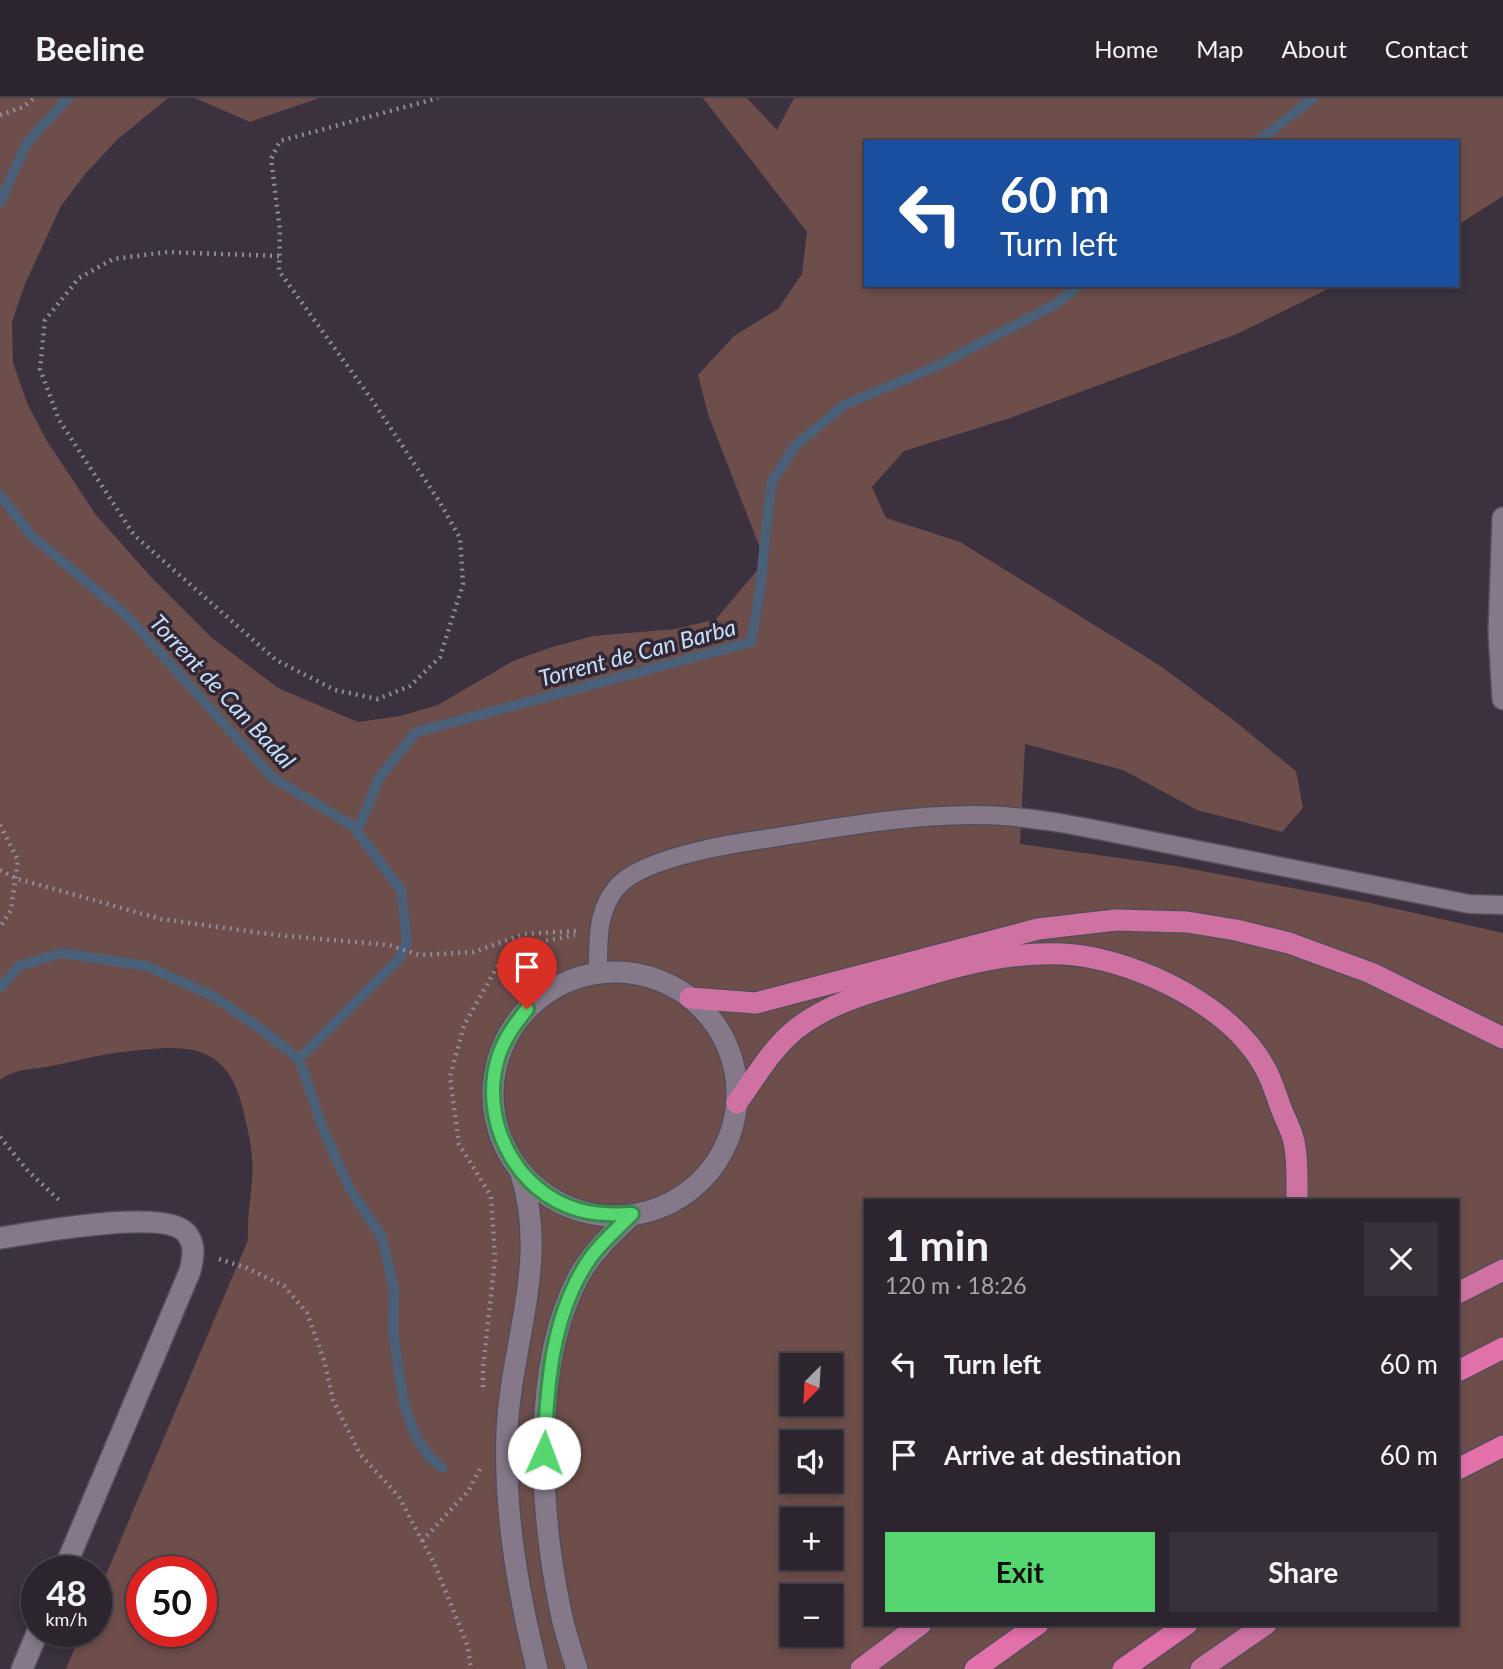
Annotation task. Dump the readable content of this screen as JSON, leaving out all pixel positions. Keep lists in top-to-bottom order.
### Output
{
  "water": ["Torrent de Can Barba", "Torrent de Can Badal"],
  "north": "bottom left",
  "page": {
    "header": "Beeline",
    "nav": [
      "Home",
      "Map",
      "About",
      "Contact"
    ],
    "turn": ["60 m", "Turn left"],
    "heading": ["1 min", "120 m · 18:26"],
    "list": [
      {
        "name": "Turn left",
        "value": "60 m"
      },
      {
        "name": "Arrive at destination",
        "value": "60 m"
      }
    ],
    "map_buttons": ["+", "−"],
    "buttons": ["Exit", "Share"],
    "speed": "48 km/h",
    "limit": "50"
  }
}
